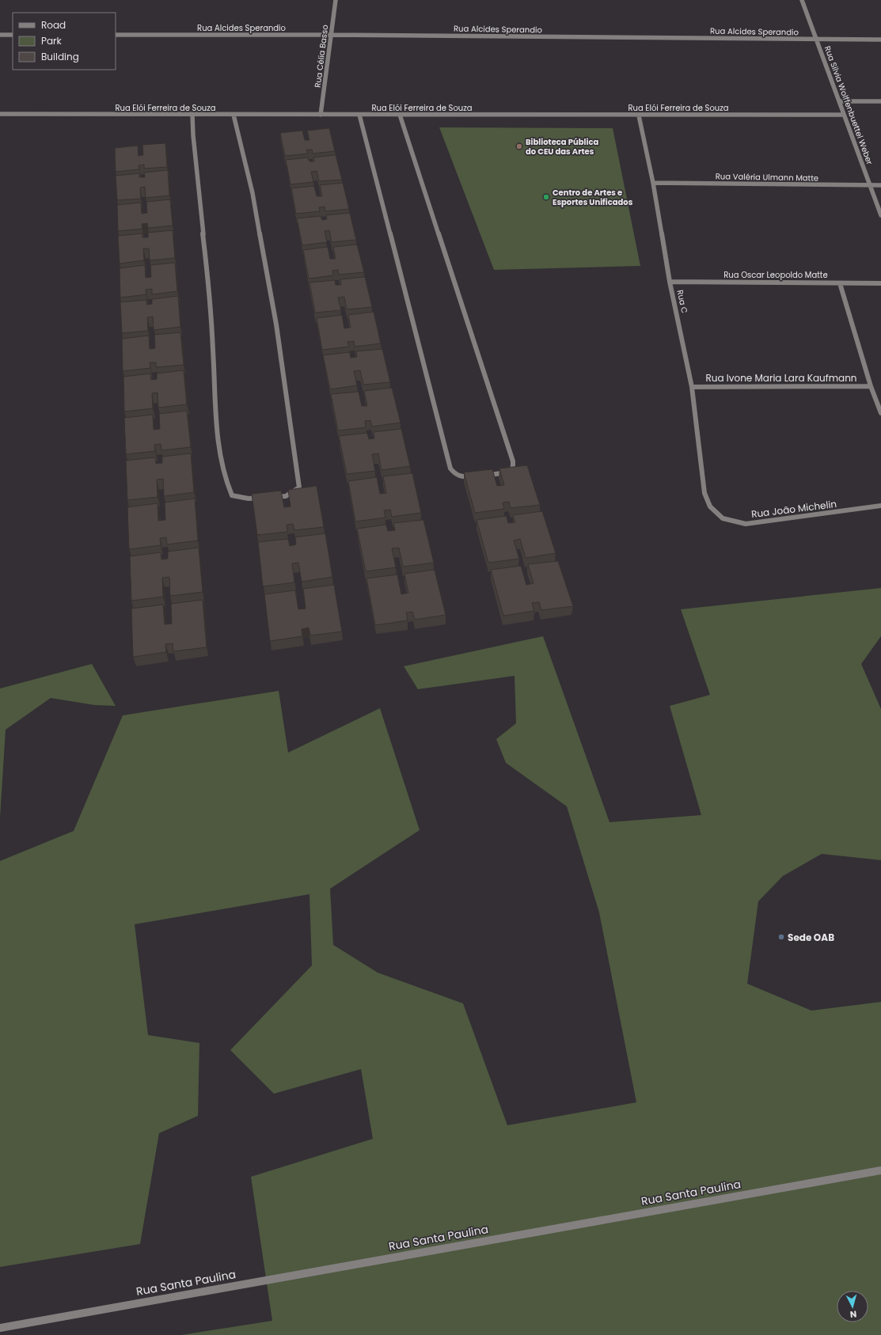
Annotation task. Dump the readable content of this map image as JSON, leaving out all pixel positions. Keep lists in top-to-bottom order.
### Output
{
  "streets": {
    "street": [
      "Rua Alcides Sperandio",
      "Rua Célia Basso",
      "Rua Silvia Wolffenbuettel Weber",
      "Rua Elói Ferreira de Souza",
      "Rua Valéria Ulmann Matte",
      "Rua Oscar Leopoldo Matte",
      "Rua C",
      "Rua Ivone Maria Lara Kaufmann",
      "Rua João Michelin",
      "Rua Santa Paulina"
    ]
  },
  "crossings": [
    ["Rua Alcides Sperandio", "Rua Célia Basso"],
    ["Rua Alcides Sperandio", "Rua Silvia Wolffenbuettel Weber"],
    ["Rua Célia Basso", "Rua Elói Ferreira de Souza"],
    ["Rua Silvia Wolffenbuettel Weber", "Rua Elói Ferreira de Souza"],
    ["Rua Silvia Wolffenbuettel Weber", "Rua Valéria Ulmann Matte"],
    ["Rua Elói Ferreira de Souza", "Rua C"],
    ["Rua Valéria Ulmann Matte", "Rua C"],
    ["Rua Oscar Leopoldo Matte", "Rua C"],
    ["Rua C", "Rua Ivone Maria Lara Kaufmann"],
    ["Rua C", "Rua João Michelin"]
  ],
  "places": ["Biblioteca Pública do CEU das Artes", "Centro de Artes e Esportes Unificados", "Sede OAB"],
  "legend": ["Road", "Park", "Building"],
  "north": "bottom"
}
